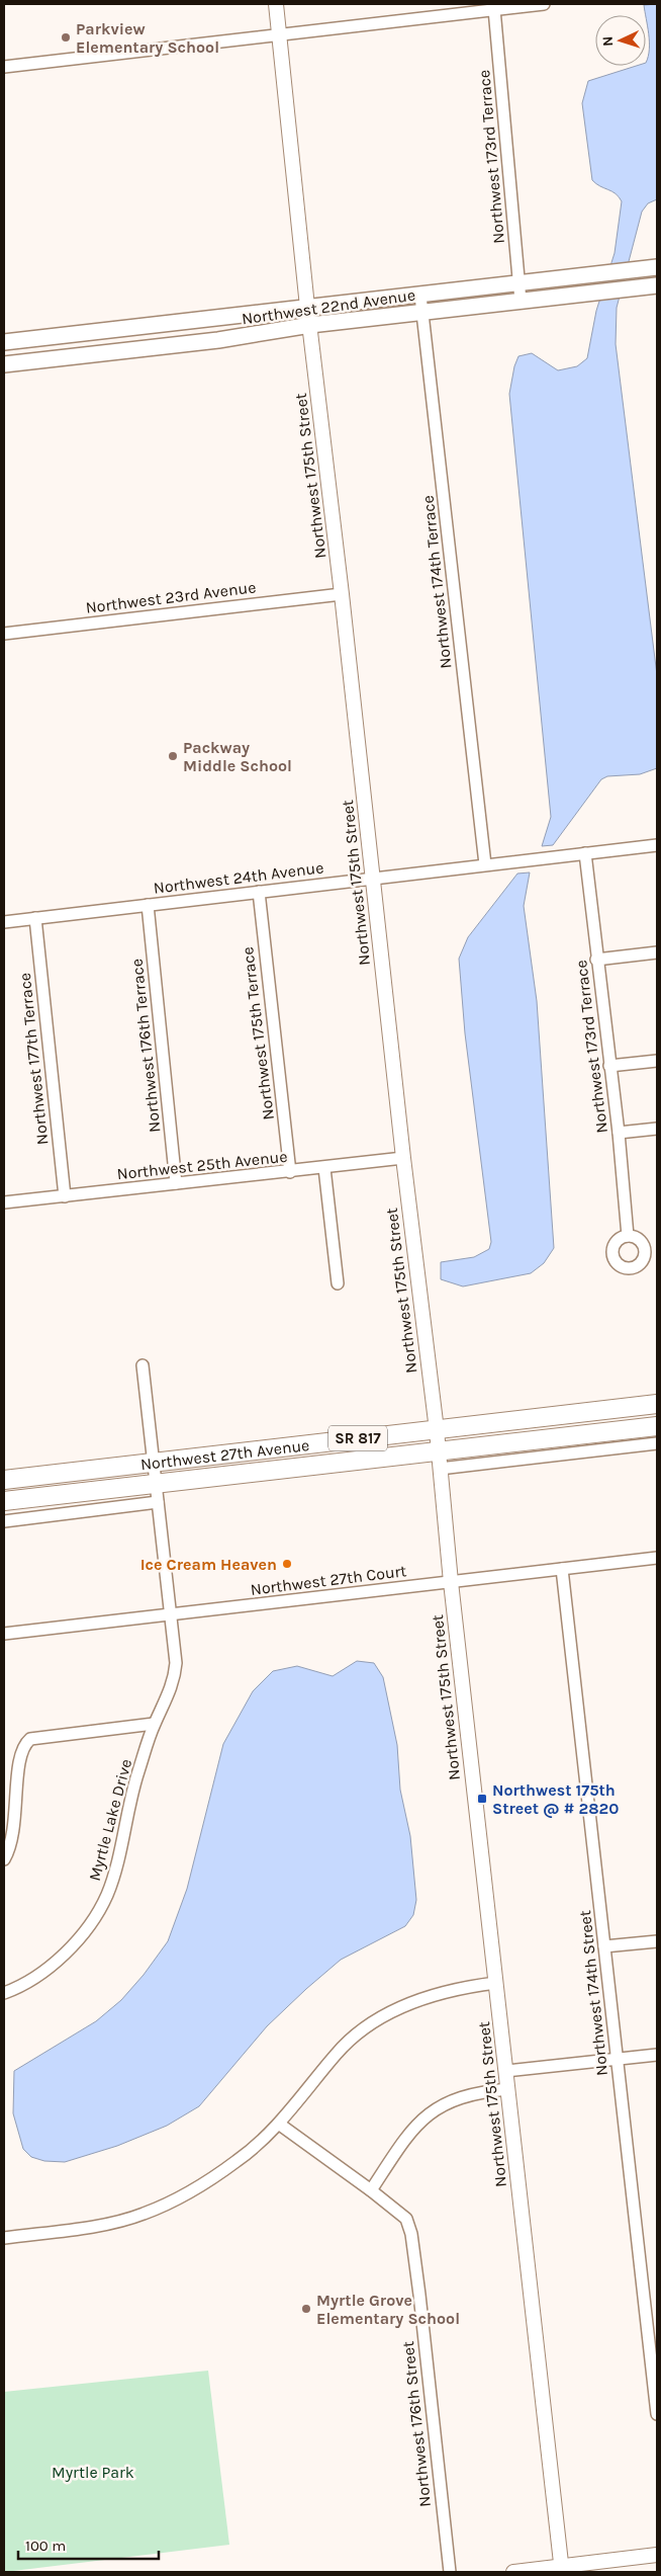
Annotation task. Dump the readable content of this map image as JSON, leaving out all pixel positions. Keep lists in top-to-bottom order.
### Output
{
  "streets": {
    "main road": ["Northwest 22nd Avenue", "SR 817", "Northwest 27th Avenue"],
    "street": [
      "Northwest 173rd Terrace",
      "Northwest 175th Street",
      "Northwest 174th Terrace",
      "Northwest 23rd Avenue",
      "Northwest 24th Avenue",
      "Northwest 175th Terrace",
      "Northwest 176th Terrace",
      "Northwest 177th Terrace",
      "Northwest 25th Avenue",
      "Northwest 27th Court",
      "Myrtle Lake Drive",
      "Northwest 174th Street",
      "Northwest 176th Street"
    ]
  },
  "crossings": [
    ["Northwest 173rd Terrace", "Northwest 22nd Avenue"],
    ["Northwest 173rd Terrace", "Northwest 24th Avenue"],
    ["Northwest 22nd Avenue", "Northwest 175th Street"],
    ["Northwest 22nd Avenue", "Northwest 174th Terrace"],
    ["Northwest 175th Street", "Northwest 23rd Avenue"],
    ["Northwest 175th Street", "Northwest 24th Avenue"],
    ["Northwest 175th Street", "Northwest 25th Avenue"],
    ["Northwest 175th Street", "Northwest 27th Avenue"],
    ["Northwest 175th Street", "Northwest 27th Court"],
    ["Northwest 174th Terrace", "Northwest 24th Avenue"],
    ["Northwest 24th Avenue", "Northwest 175th Terrace"],
    ["Northwest 24th Avenue", "Northwest 176th Terrace"],
    ["Northwest 24th Avenue", "Northwest 177th Terrace"],
    ["Northwest 175th Terrace", "Northwest 25th Avenue"],
    ["Northwest 176th Terrace", "Northwest 25th Avenue"],
    ["Northwest 177th Terrace", "Northwest 25th Avenue"],
    ["Northwest 27th Avenue", "Myrtle Lake Drive"],
    ["Northwest 27th Court", "Myrtle Lake Drive"],
    ["Northwest 27th Court", "Northwest 174th Street"]
  ],
  "parks": ["Myrtle Park"],
  "places": {
    "other": [
      "Parkview Elementary School",
      "Packway Middle School",
      "Ice Cream Heaven",
      "Myrtle Grove Elementary School"
    ],
    "transit": ["Northwest 175th Street @ # 2820"]
  },
  "scale_bar": "100 m",
  "north": "left"
}
